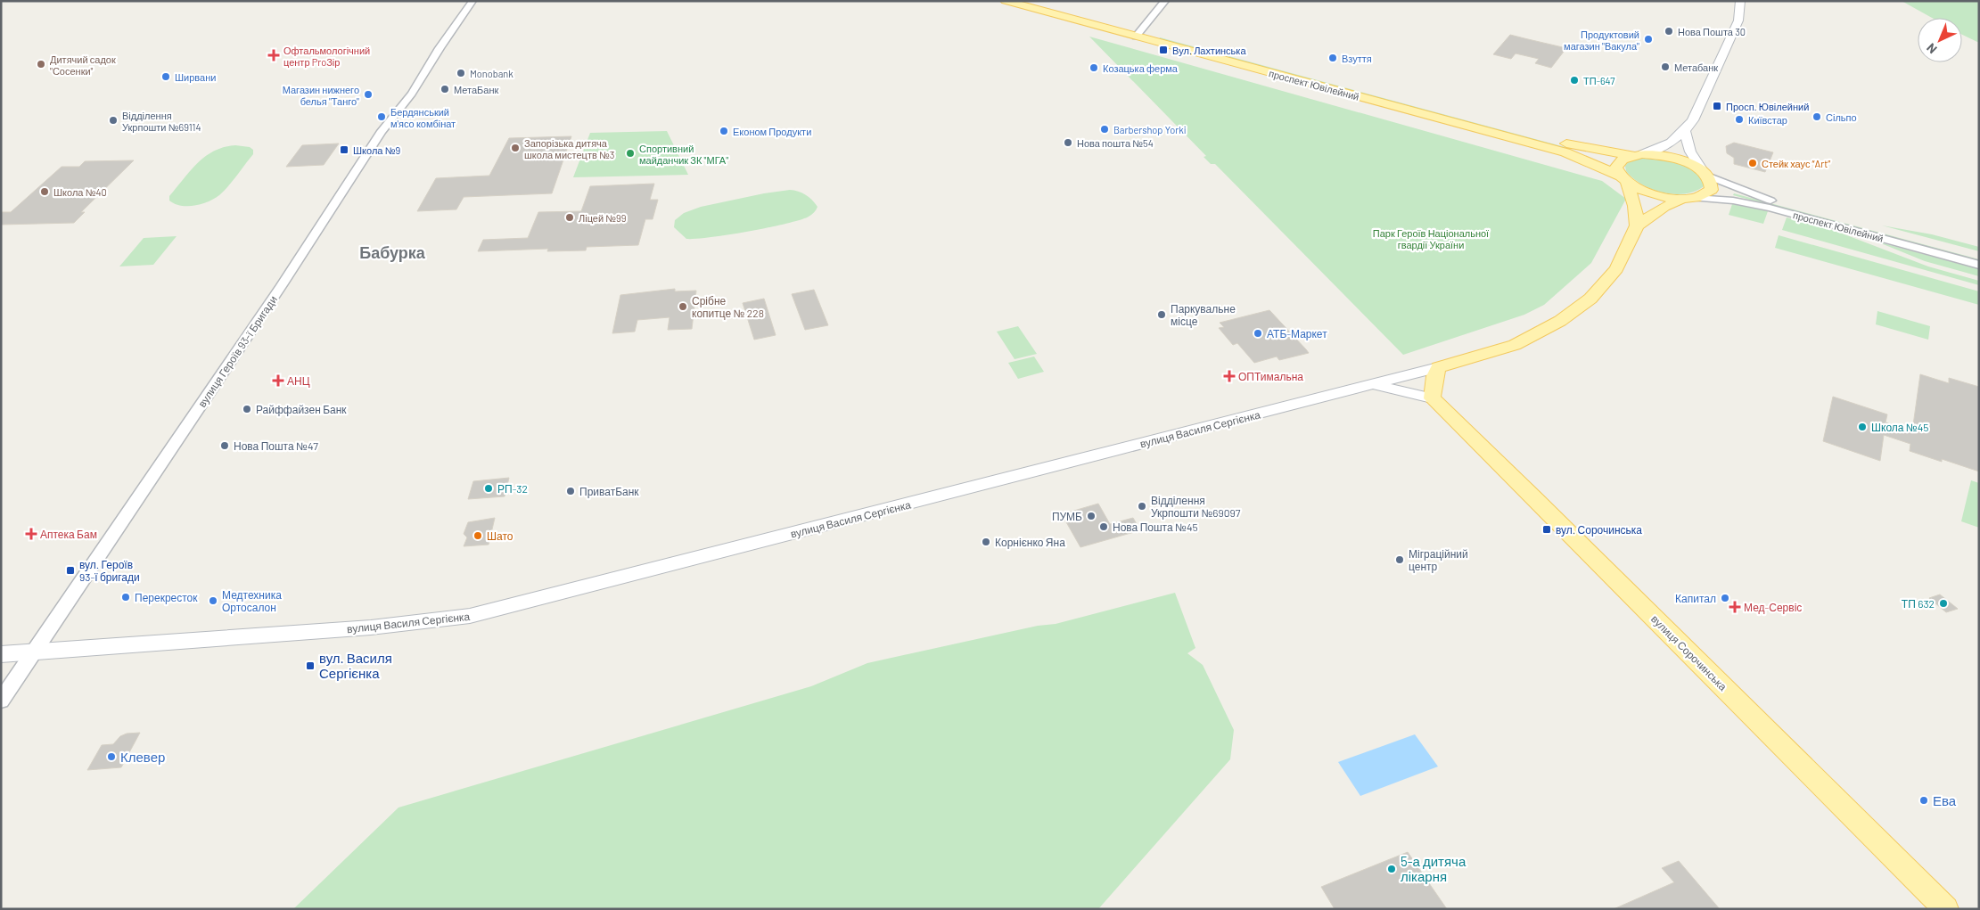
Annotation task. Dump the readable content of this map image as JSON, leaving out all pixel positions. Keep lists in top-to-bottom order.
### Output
{
  "streets": {
    "main road": ["проспект Ювілейний", "вулиця Василя Сергієнка", "вулиця Сорочинська"],
    "street": ["вулиця Героїв 93-ї Бригади"]
  },
  "crossings": [
    ["вулиця Героїв 93-ї Бригади", "вулиця Василя Сергієнка"]
  ],
  "districts": ["Бабурка"],
  "parks": ["Парк Героїв Національної гвардії України"],
  "places": {
    "other": [
      "Нова Пошта 30",
      "Продуктовий магазин \"Вакула\"",
      "Взуття",
      "Дитячий садок \"Сосенки\"",
      "Метабанк",
      "Козацька ферма",
      "Monobank",
      "Ширвани",
      "ТП-647",
      "МетаБанк",
      "Магазин нижнего белья \"Танго\"",
      "Бердянський м'ясо комбінат",
      "Сільпо",
      "Київстар",
      "Відділення Укрпошти №69114",
      "Barbershop Yorki",
      "Економ Продукти",
      "Нова пошта №54",
      "Запорізька дитяча школа мистецтв №3",
      "Спортивний майданчик ЗК \"МГА\"",
      "Стейк хаус “Art”",
      "Школа №40",
      "Ліцей №99",
      "Срібне копитце № 228",
      "Паркувальне місце",
      "АТБ-Маркет",
      "Райффайзен Банк",
      "Школа №45",
      "Нова Пошта №47",
      "РП-32",
      "ПриватБанк",
      "Відділення Укрпошти №69097",
      "ПУМБ",
      "Нова Пошта №45",
      "Шато",
      "Корнієнко Яна",
      "Міграційний центр",
      "Перекресток",
      "Капитал",
      "Медтехника Ортосалон",
      "ТП 632",
      "Клевер",
      "Ева",
      "5-а дитяча лікарня"
    ],
    "transit": [
      "Вул. Лахтинська",
      "Просп. Ювілейний",
      "Школа №9",
      "вул. Сорочинська",
      "вул. Героїв 93-ї бригади",
      "вул. Василя Сергієнка"
    ],
    "health": [
      "Офтальмологічний центр ProЗір",
      "ОПТимальна",
      "АНЦ",
      "Аптека Бам",
      "Мед-Сервіс"
    ]
  },
  "north": "bottom left"
}
